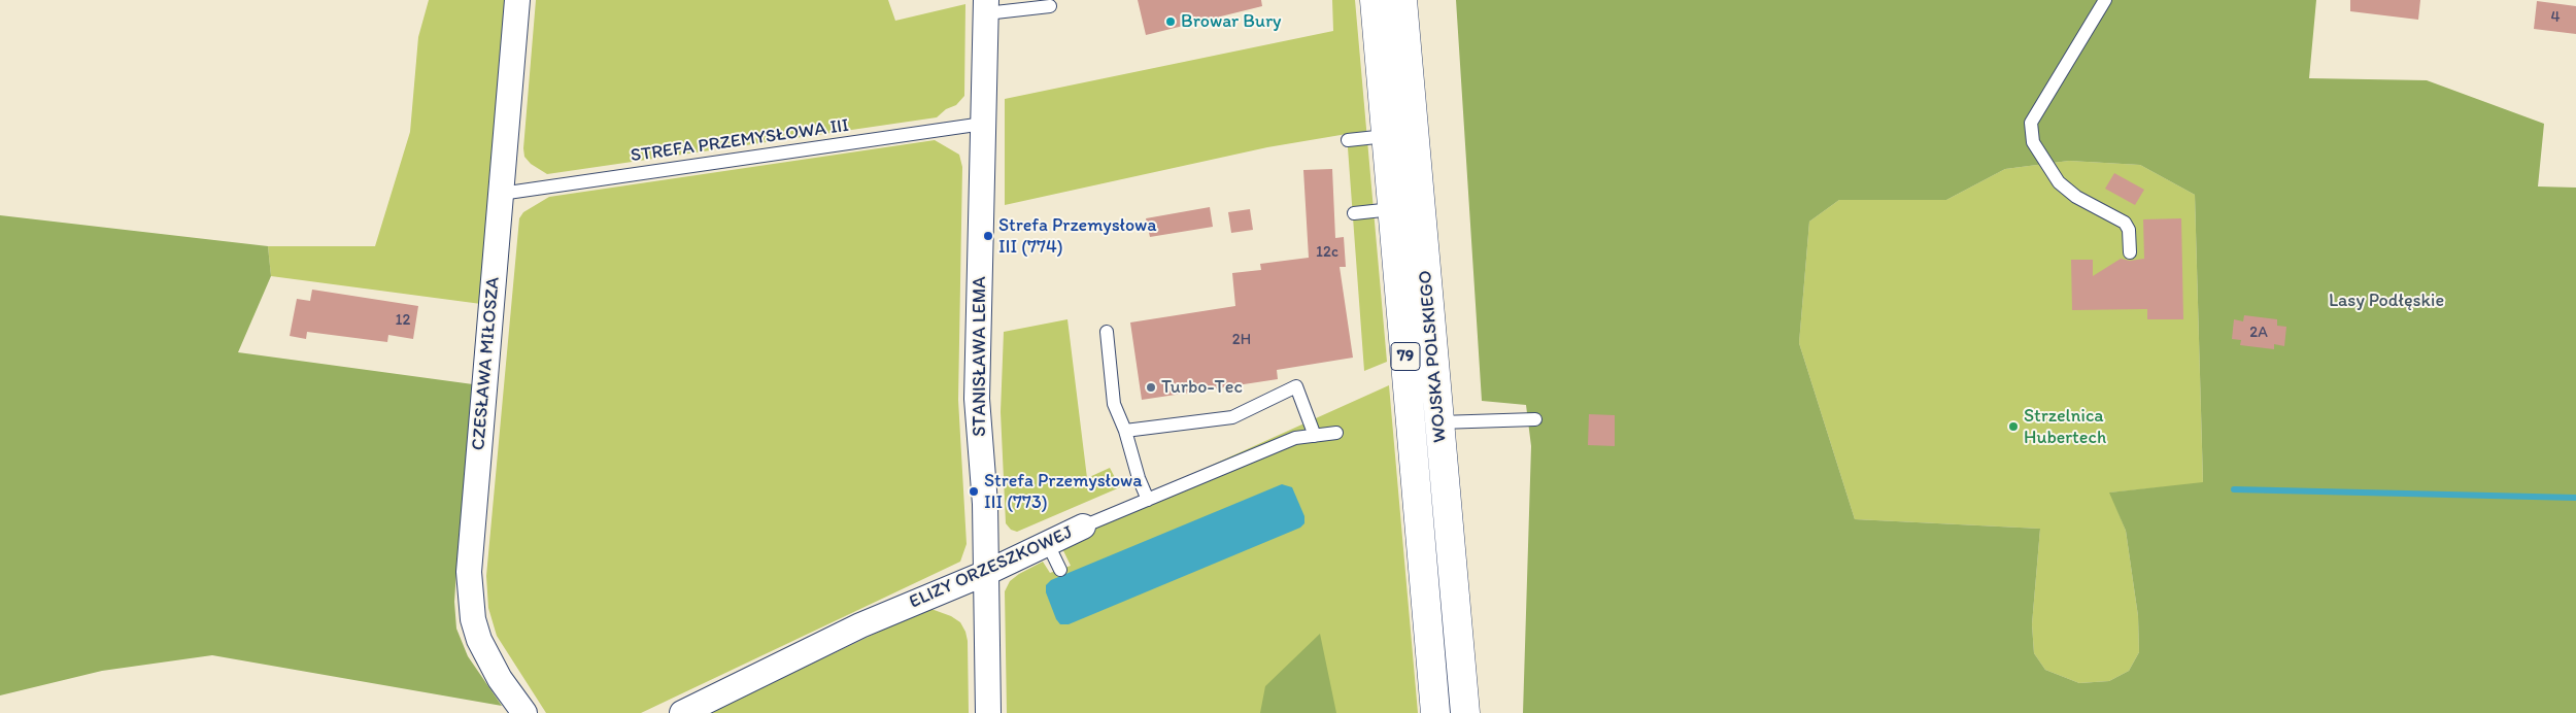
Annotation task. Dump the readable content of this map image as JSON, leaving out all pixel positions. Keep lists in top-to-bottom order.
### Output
{
  "streets": {
    "main road": ["79", "WOJSKA POLSKIEGO"],
    "street": ["STANISŁAWA LEMA", "CZESŁAWA MIŁOSZA", "ELIZY ORZESZKOWEJ"],
    "lane": ["STREFA PRZEMYSŁOWA III"]
  },
  "crossings": [
    ["STREFA PRZEMYSŁOWA III", "STANISŁAWA LEMA"],
    ["STREFA PRZEMYSŁOWA III", "CZESŁAWA MIŁOSZA"],
    ["STANISŁAWA LEMA", "ELIZY ORZESZKOWEJ"]
  ],
  "parks": ["Lasy Podłęskie"],
  "places": [
    "Browar Bury",
    "Strefa Przemysłowa III (774)",
    "Turbo-Tec",
    "Strzelnica Hubertech",
    "Strefa Przemysłowa III (773)"
  ],
  "house_numbers": [
    "4",
    "12c",
    "12",
    "2A",
    "2H"
  ]
}
